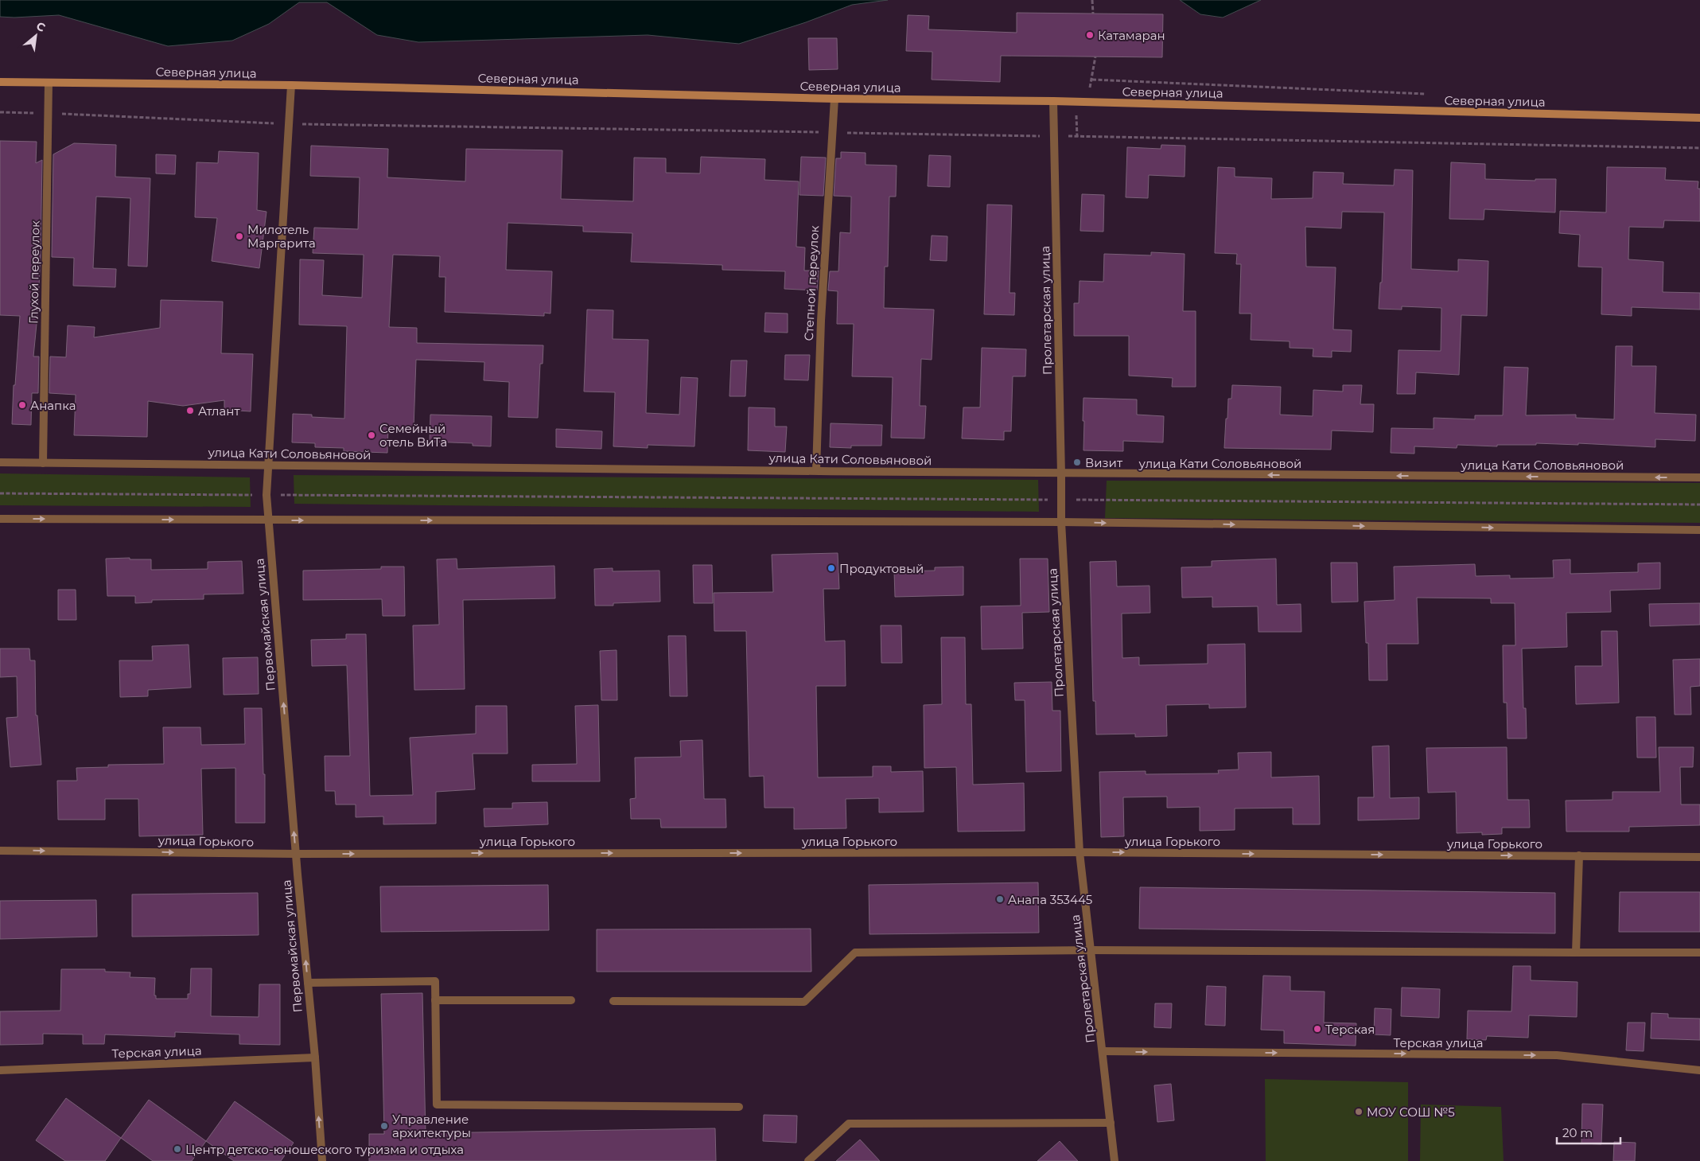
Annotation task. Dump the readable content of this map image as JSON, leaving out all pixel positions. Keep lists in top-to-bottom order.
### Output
{
  "streets": {
    "street": [
      "Северная улица",
      "Глухой переулок",
      "Степной переулок",
      "Пролетарская улица",
      "улица Кати Соловьяновой",
      "Первомайская улица",
      "улица Горького",
      "Терская улица"
    ]
  },
  "crossings": [
    ["Северная улица", "Глухой переулок"],
    ["Северная улица", "Степной переулок"],
    ["Северная улица", "Пролетарская улица"],
    ["Северная улица", "Первомайская улица"],
    ["Глухой переулок", "улица Кати Соловьяновой"],
    ["Степной переулок", "улица Кати Соловьяновой"],
    ["Пролетарская улица", "улица Кати Соловьяновой"],
    ["Пролетарская улица", "улица Горького"],
    ["Пролетарская улица", "Терская улица"],
    ["улица Кати Соловьяновой", "Первомайская улица"],
    ["Первомайская улица", "улица Горького"],
    ["Первомайская улица", "Терская улица"]
  ],
  "one_way": ["Первомайская улица", "улица Горького", "Терская улица"],
  "places": [
    "Катамаран",
    "Милотель Маргарита",
    "Анапка",
    "Атлант",
    "Семейный отель ВиТа",
    "Визит",
    "Продуктовый",
    "Анапа 353445",
    "Терская",
    "МОУ СОШ №5",
    "Управление архитектуры",
    "Центр детско-юношеского туризма и отдыха"
  ],
  "scale_bar": "20 m",
  "north": "top right"
}
